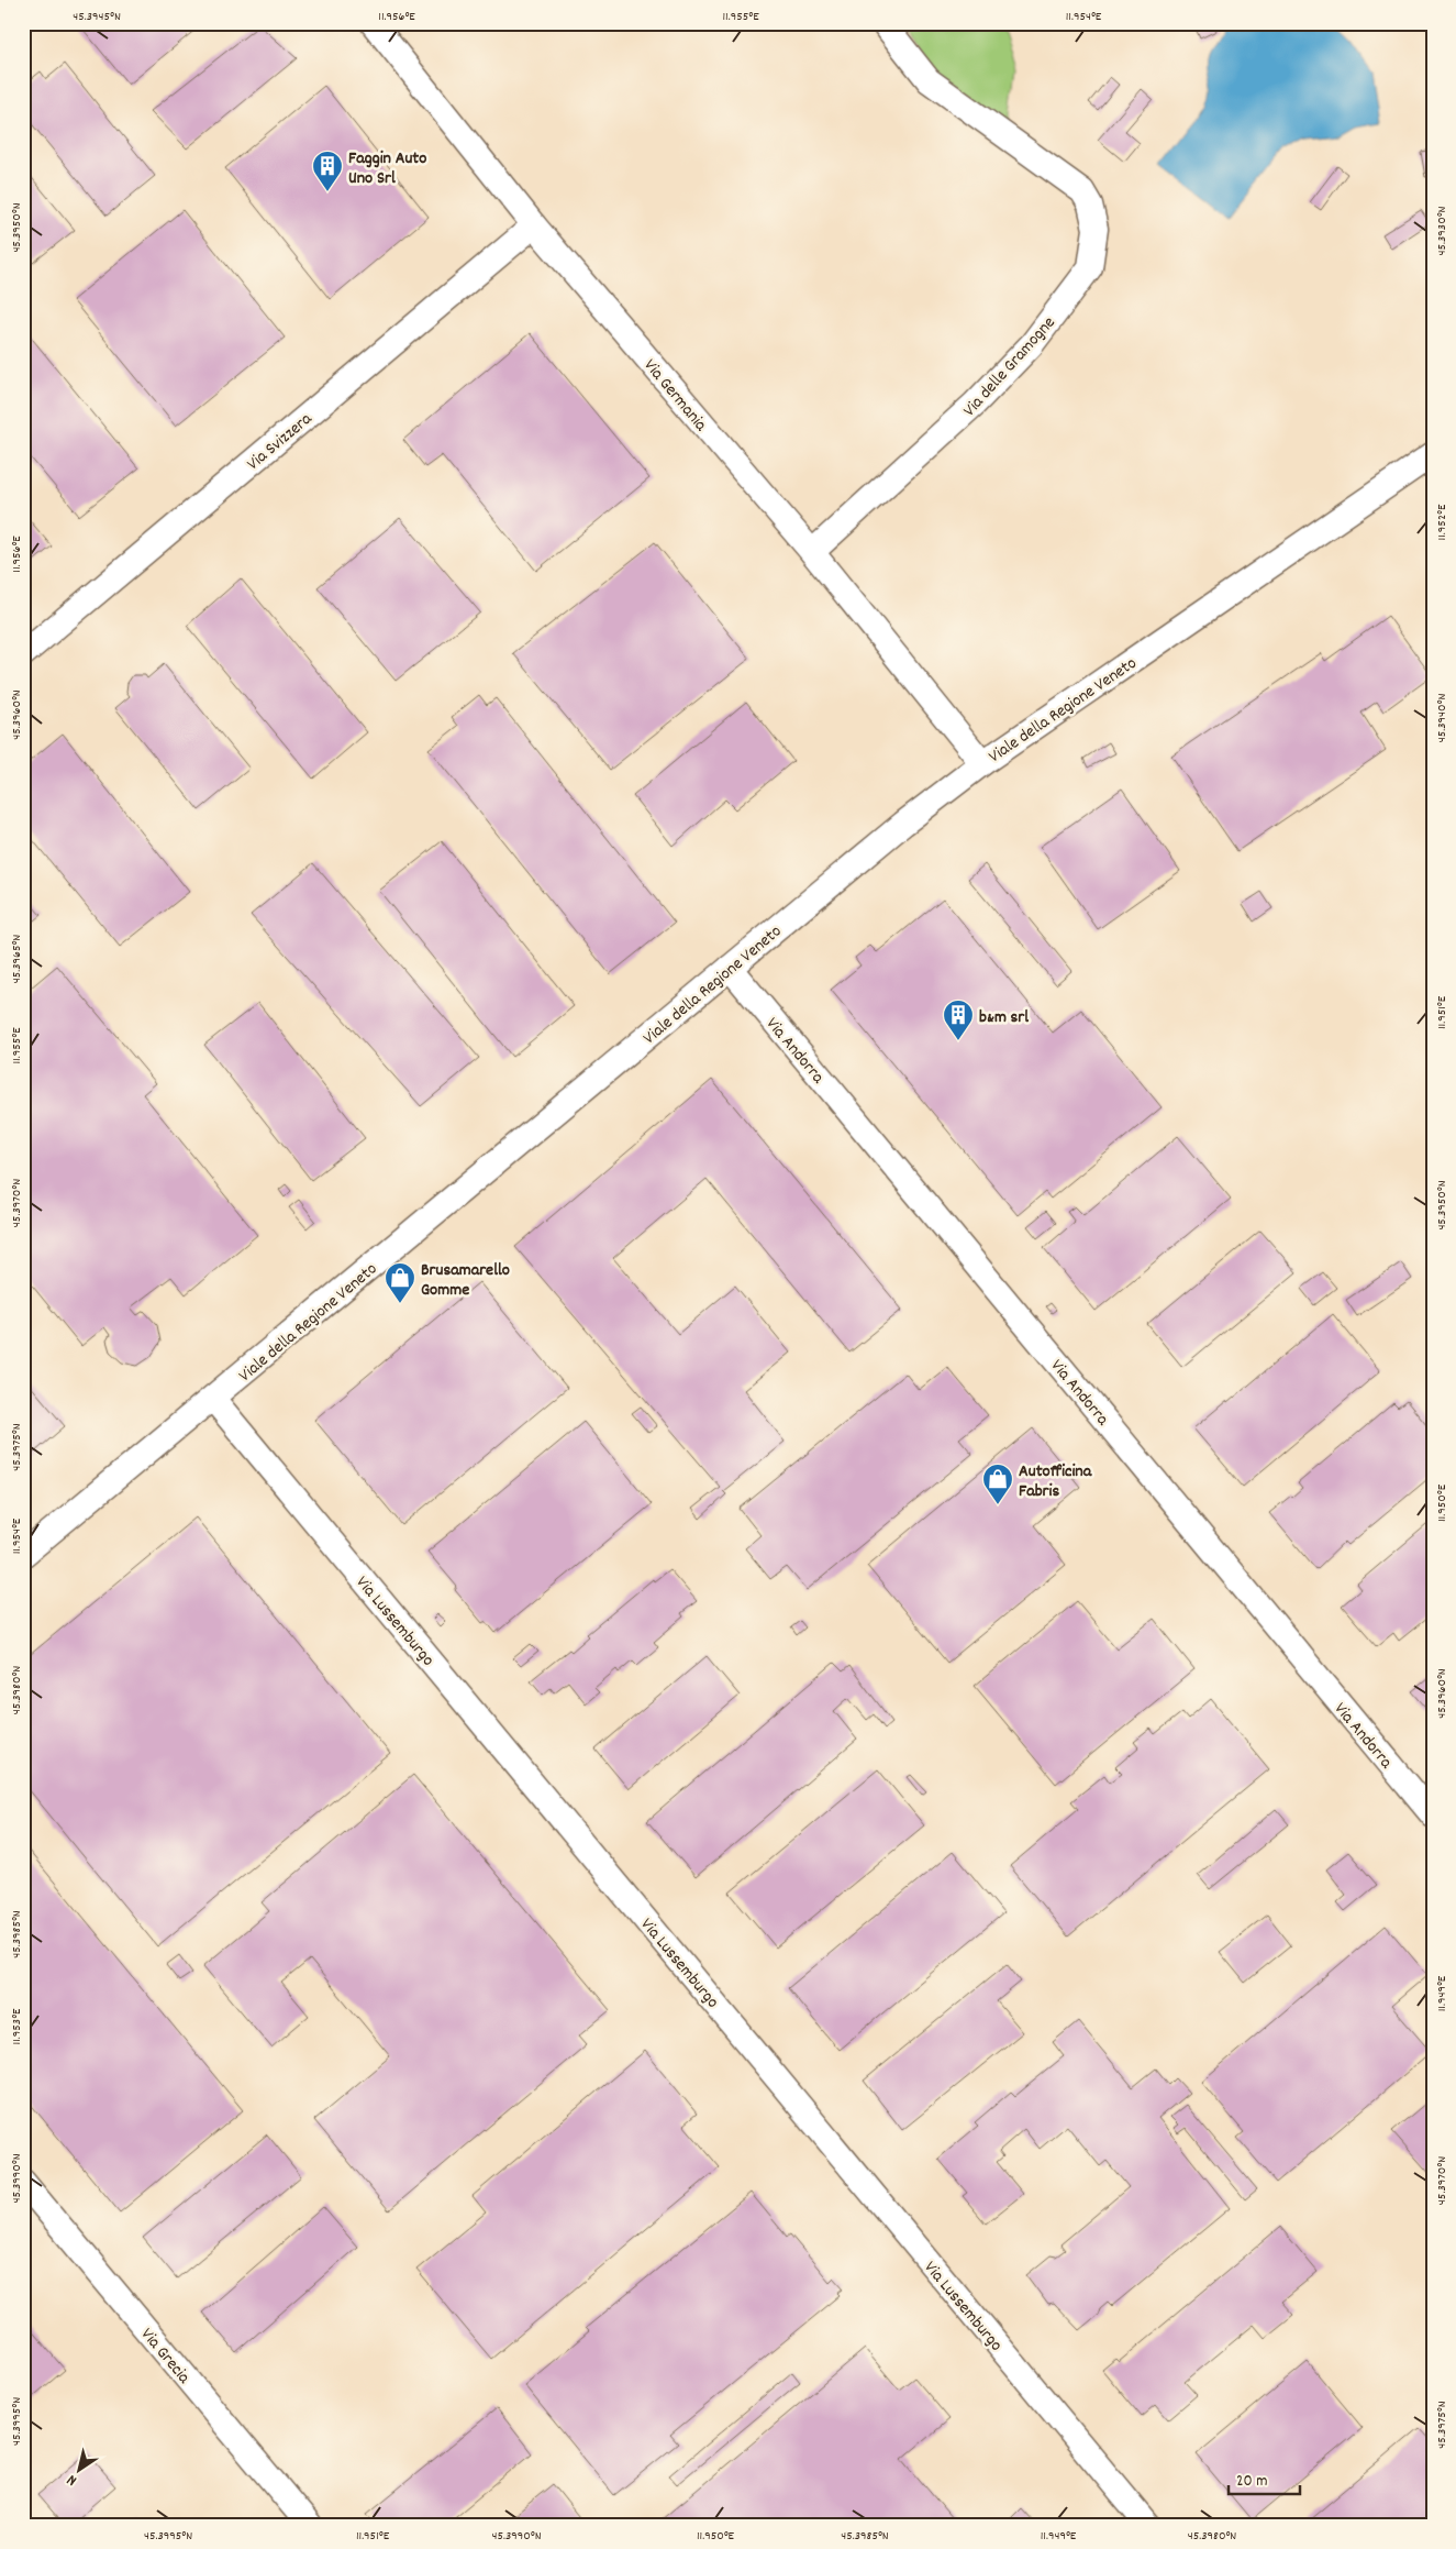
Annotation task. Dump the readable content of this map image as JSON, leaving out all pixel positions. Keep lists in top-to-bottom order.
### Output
{
  "streets": {
    "street": [
      "Via delle Gramogne",
      "Via Germania",
      "Via Svizzera",
      "Viale della Regione Veneto",
      "Via Andorra",
      "Via Lussemburgo",
      "Via Grecia"
    ]
  },
  "crossings": [
    ["Via delle Gramogne", "Via Germania"],
    ["Via Germania", "Via Svizzera"],
    ["Via Germania", "Viale della Regione Veneto"],
    ["Viale della Regione Veneto", "Via Andorra"],
    ["Viale della Regione Veneto", "Via Lussemburgo"]
  ],
  "places": {
    "building": ["Faggin Auto Uno Srl", "b&m srl"],
    "shop": ["Brusamarello Gomme", "Autofficina Fabris"]
  },
  "scale_bar": "20 m",
  "north": "bottom left",
  "coordinates": [
    "45.3945°N",
    "11.956°E",
    "11.955°E",
    "11.954°E",
    "45.3950°N",
    "45.3930°N",
    "11.952°E",
    "45.3960°N",
    "45.3940°N",
    "45.3965°N",
    "11.951°E",
    "45.3970°N",
    "45.3975°N",
    "11.950°E",
    "45.3980°N",
    "45.3985°N",
    "11.949°E",
    "11.953°E",
    "45.3990°N",
    "45.3995°N"
  ]
}
